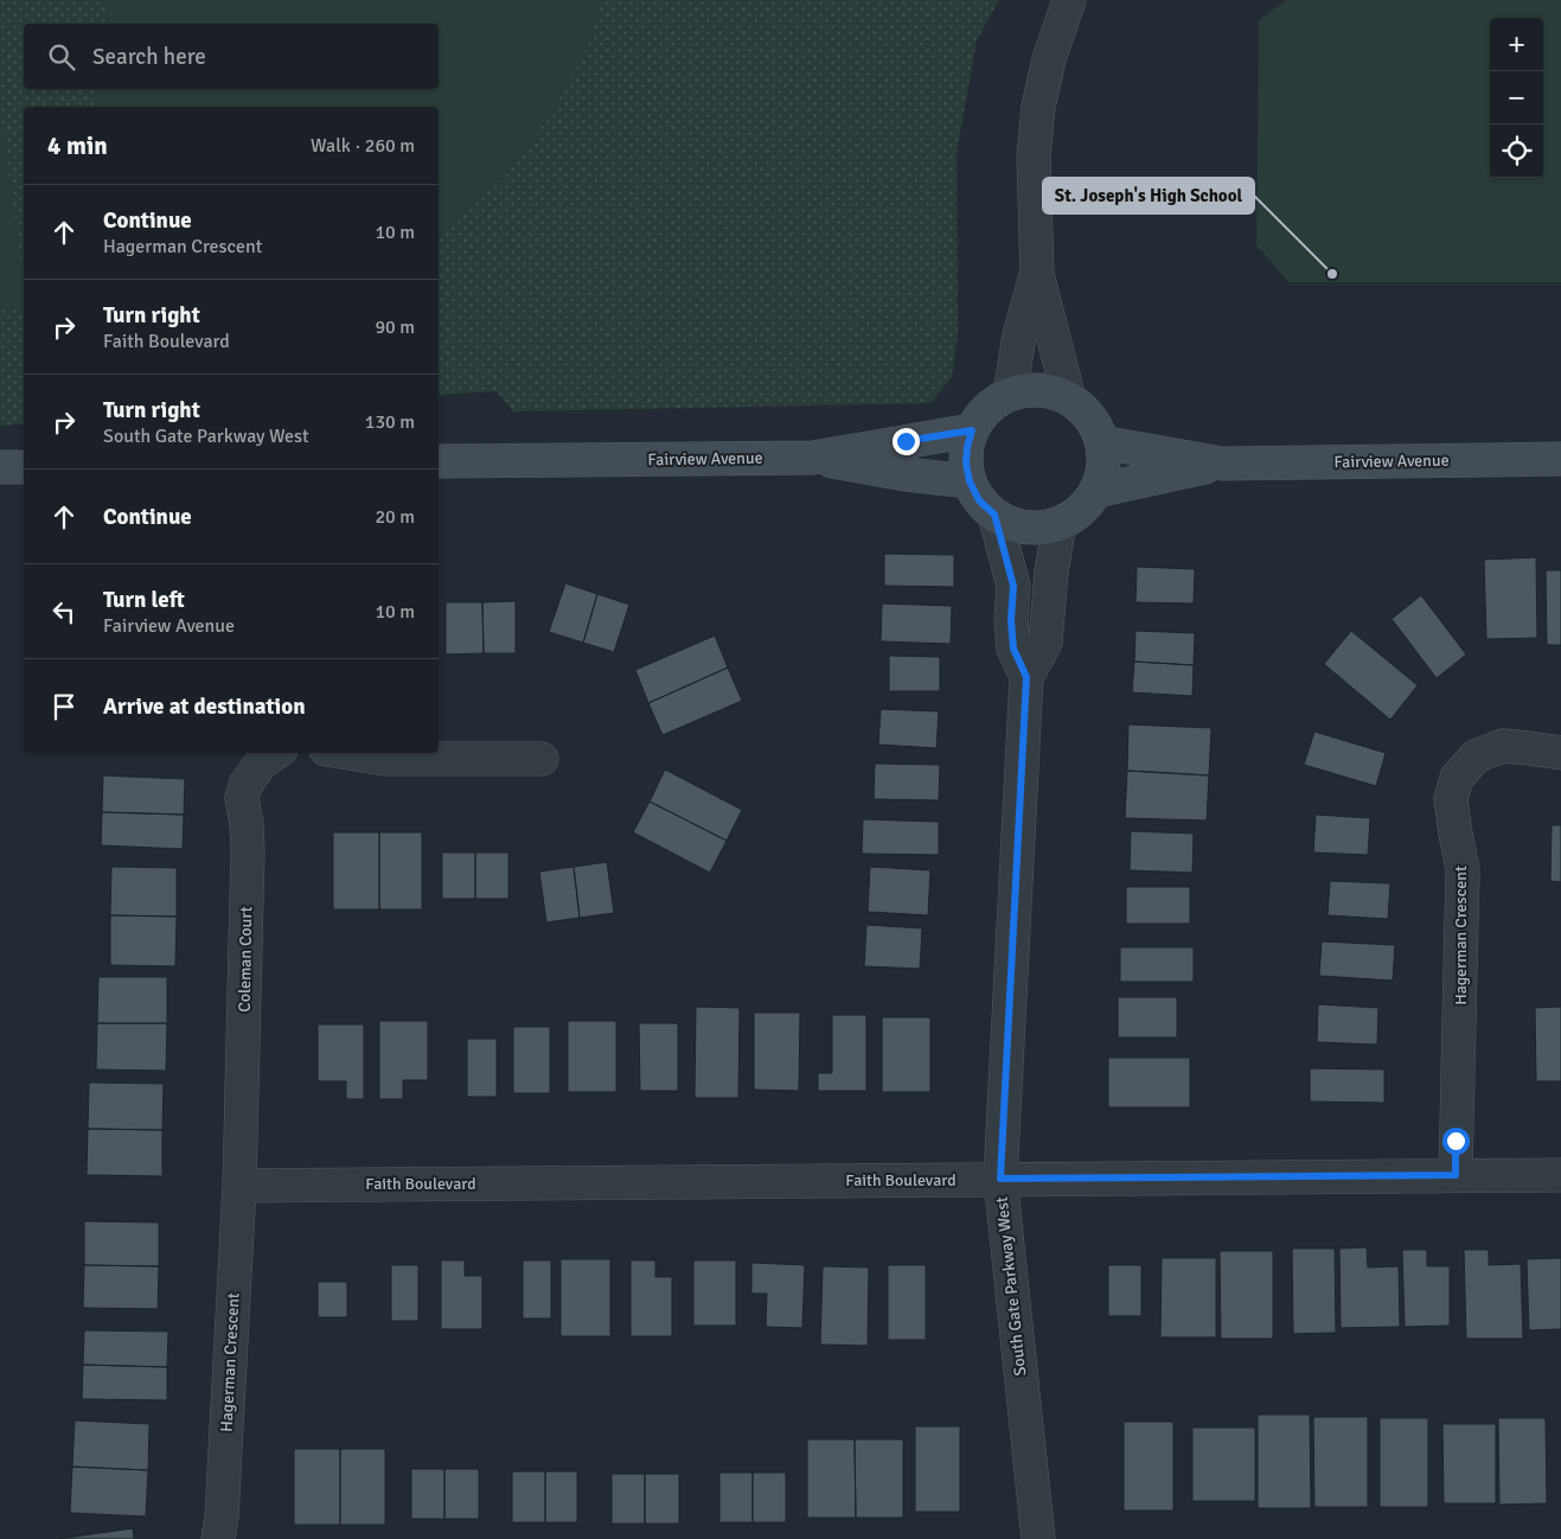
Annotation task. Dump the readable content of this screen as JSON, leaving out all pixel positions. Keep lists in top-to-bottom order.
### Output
{
  "streets": {
    "main road": ["Fairview Avenue"],
    "street": [
      "Hagerman Crescent",
      "Coleman Court",
      "Faith Boulevard",
      "South Gate Parkway West"
    ]
  },
  "crossings": [
    ["Fairview Avenue", "South Gate Parkway West"],
    ["Hagerman Crescent", "Coleman Court"],
    ["Hagerman Crescent", "Faith Boulevard"],
    ["Coleman Court", "Faith Boulevard"],
    ["Faith Boulevard", "South Gate Parkway West"]
  ],
  "places": ["St. Joseph's High School"],
  "page": {
    "map_buttons": ["+", "−"],
    "search": "Search here",
    "heading": ["4 min", "Walk · 260 m"],
    "list": [
      ["Continue", "Hagerman Crescent", "10 m"],
      ["Turn right", "Faith Boulevard", "90 m"],
      ["Turn right", "South Gate Parkway West", "130 m"],
      ["Continue", "20 m"],
      ["Turn left", "Fairview Avenue", "10 m"],
      "Arrive at destination"
    ]
  }
}
